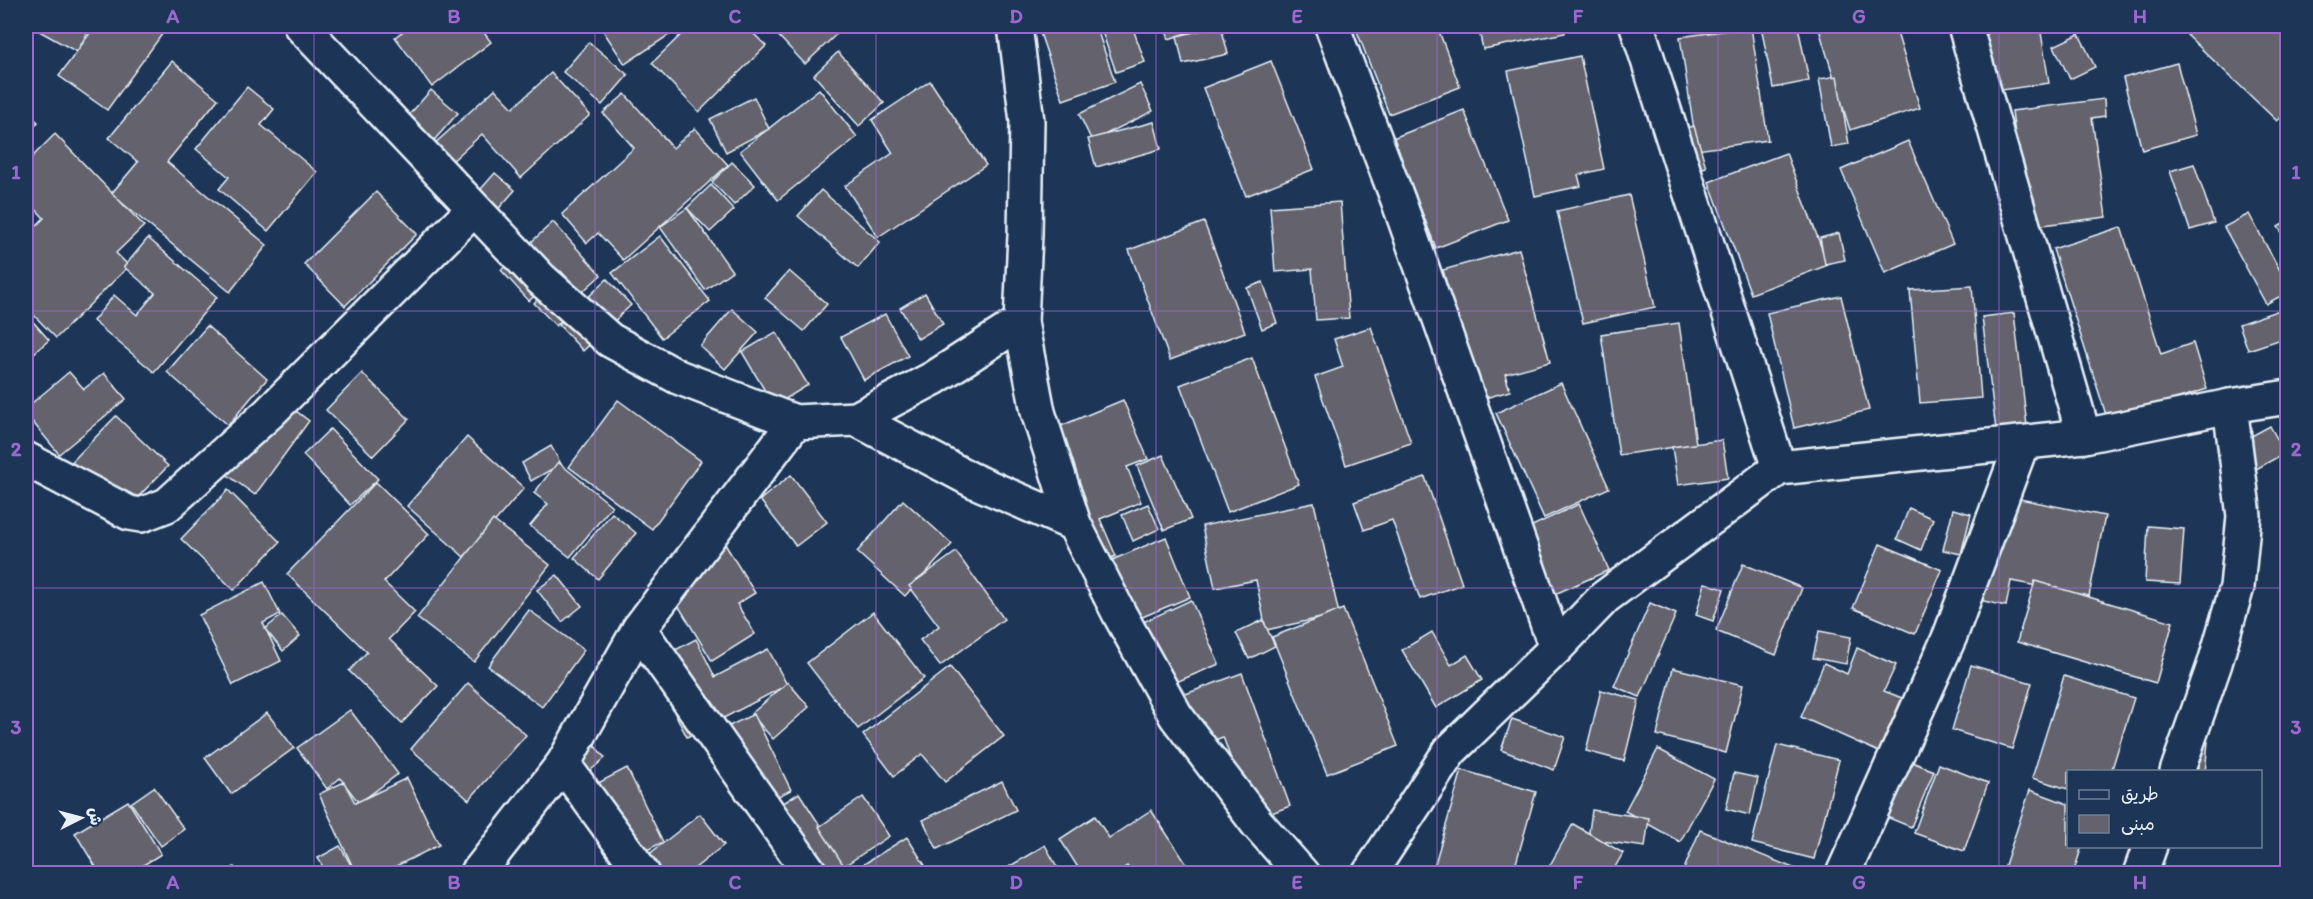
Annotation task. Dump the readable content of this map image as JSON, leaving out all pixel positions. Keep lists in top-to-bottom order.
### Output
{
  "legend": ["طريق", "مبنى"],
  "north": "right",
  "grid": {
    "columns": [
      "A",
      "B",
      "C",
      "D",
      "E",
      "F",
      "G",
      "H"
    ],
    "rows": ["1", "2", "3"]
  }
}
